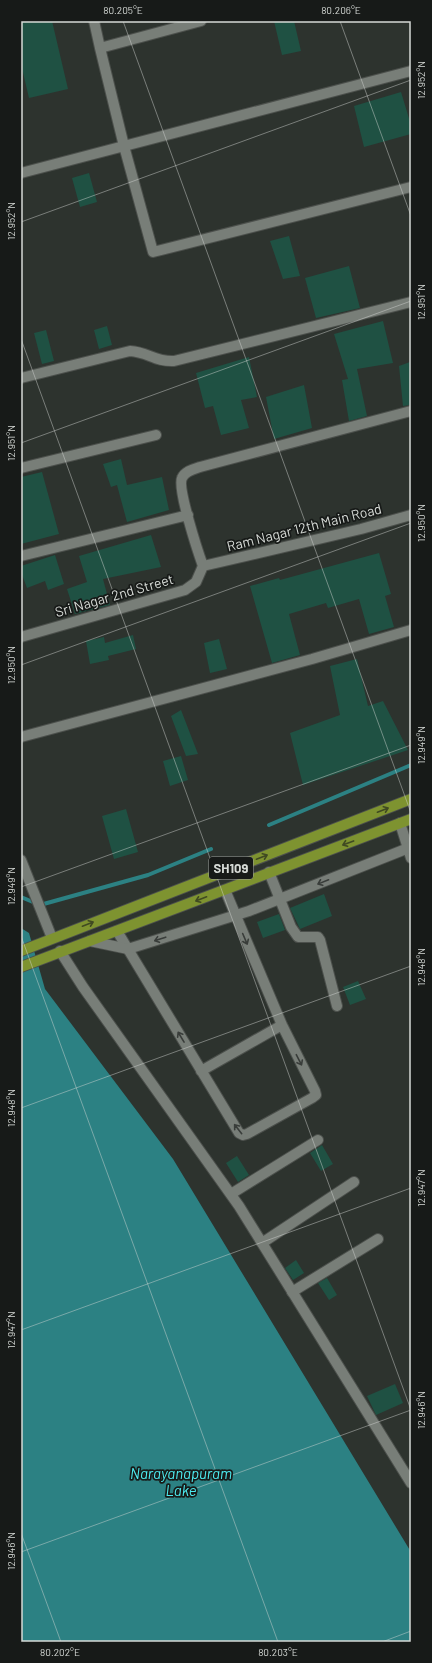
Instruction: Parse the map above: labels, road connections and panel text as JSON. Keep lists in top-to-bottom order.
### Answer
{
  "streets": {
    "main road": ["SH109"],
    "street": ["Ram Nagar 12th Main Road", "Sri Nagar 2nd Street"]
  },
  "crossings": [
    ["Ram Nagar 12th Main Road", "Sri Nagar 2nd Street"]
  ],
  "water": ["Narayanapuram Lake"],
  "coordinates": [
    "80.205°E",
    "80.206°E",
    "12.952°N",
    "12.951°N",
    "12.950°N",
    "12.949°N",
    "12.948°N",
    "12.947°N",
    "12.946°N",
    "80.202°E",
    "80.203°E"
  ]
}
